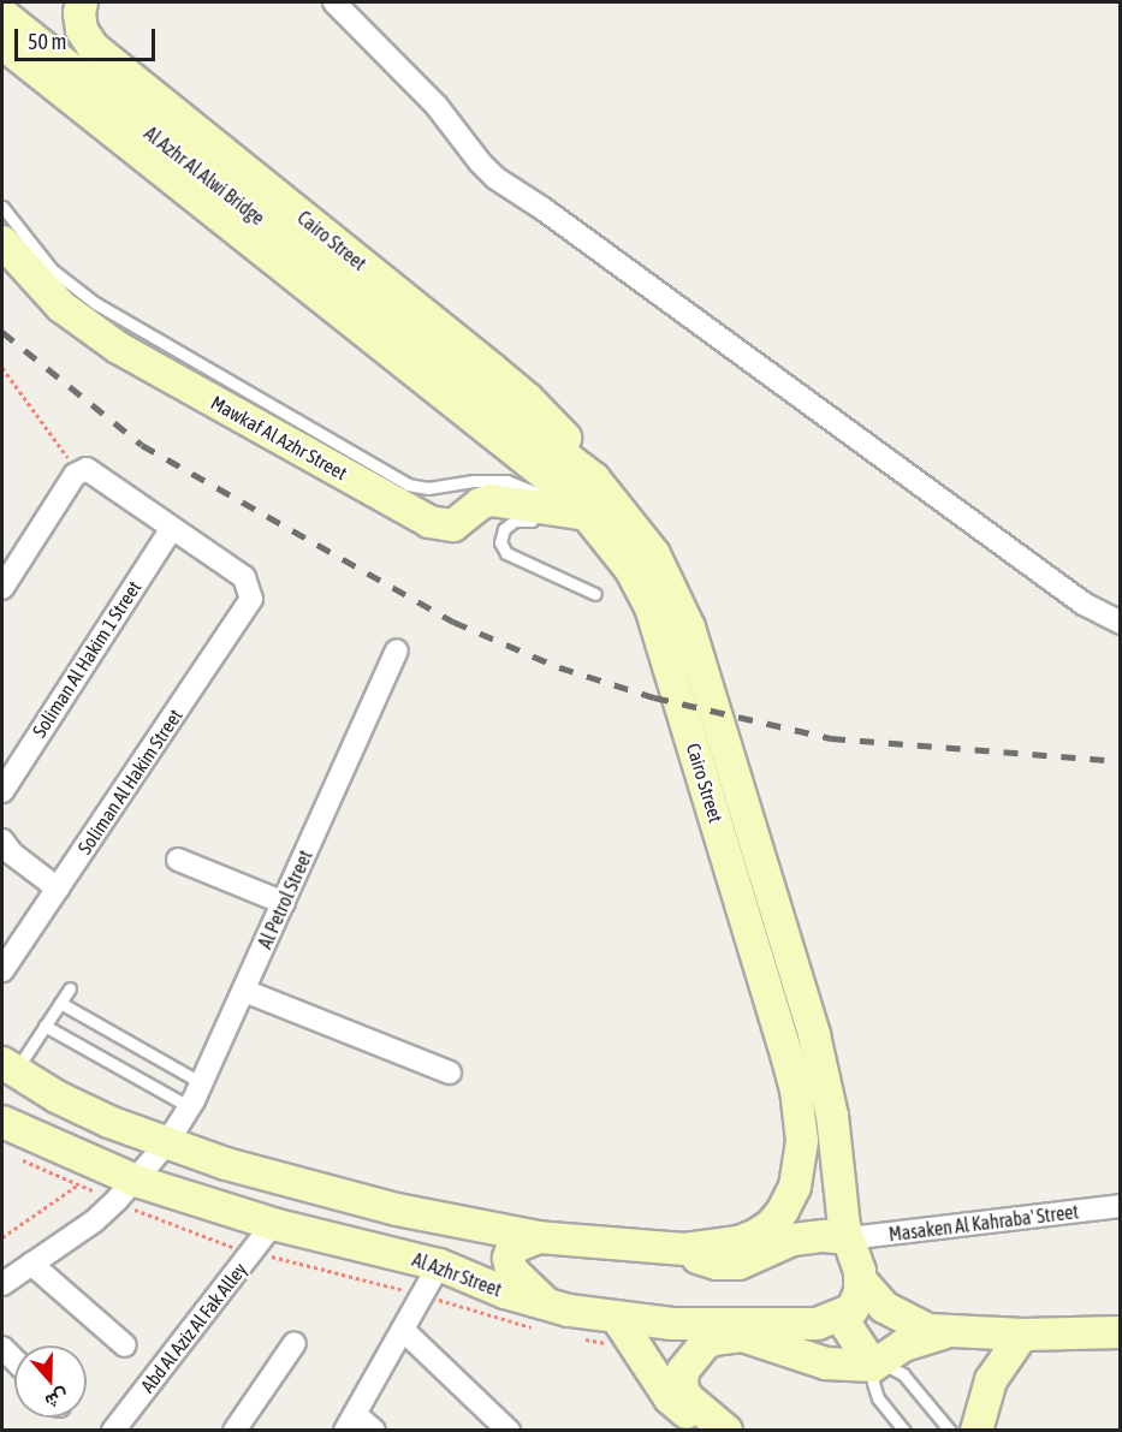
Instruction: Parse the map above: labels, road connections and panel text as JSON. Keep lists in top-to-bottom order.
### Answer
{
  "streets": {
    "main road": [
      "Al Azhr Al Alwi Bridge",
      "Cairo Street",
      "Mawkaf Al Azhr Street",
      "Al Azhr Street"
    ],
    "street": [
      "Soliman Al Hakim 1 Street",
      "Soliman Al Hakim Street",
      "Al Petrol Street",
      "Masaken Al Kahraba' Street",
      "Abd Al Aziz Al Fak Alley"
    ]
  },
  "crossings": [
    ["Al Azhr Al Alwi Bridge", "Cairo Street"],
    ["Cairo Street", "Mawkaf Al Azhr Street"],
    ["Cairo Street", "Masaken Al Kahraba' Street"],
    ["Soliman Al Hakim 1 Street", "Soliman Al Hakim Street"],
    ["Al Petrol Street", "Al Azhr Street"],
    ["Al Azhr Street", "Abd Al Aziz Al Fak Alley"]
  ],
  "scale_bar": "50 m",
  "north": "bottom"
}
